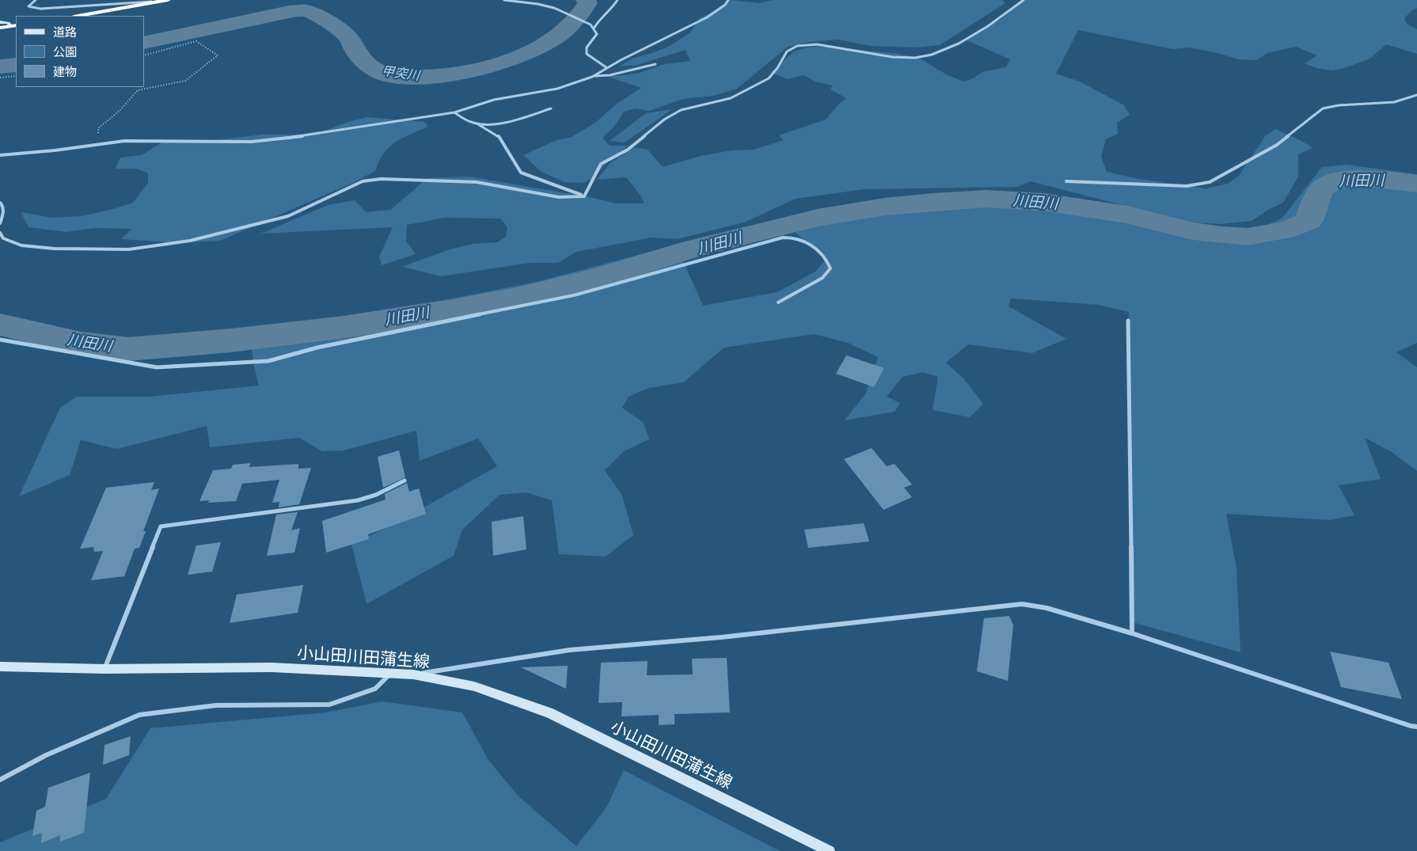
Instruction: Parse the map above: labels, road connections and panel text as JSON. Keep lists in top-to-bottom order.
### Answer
{
  "streets": {
    "main road": ["小山田川田蒲生線"]
  },
  "water": ["甲突川", "川田川"],
  "legend": ["道路", "公園", "建物"]
}
